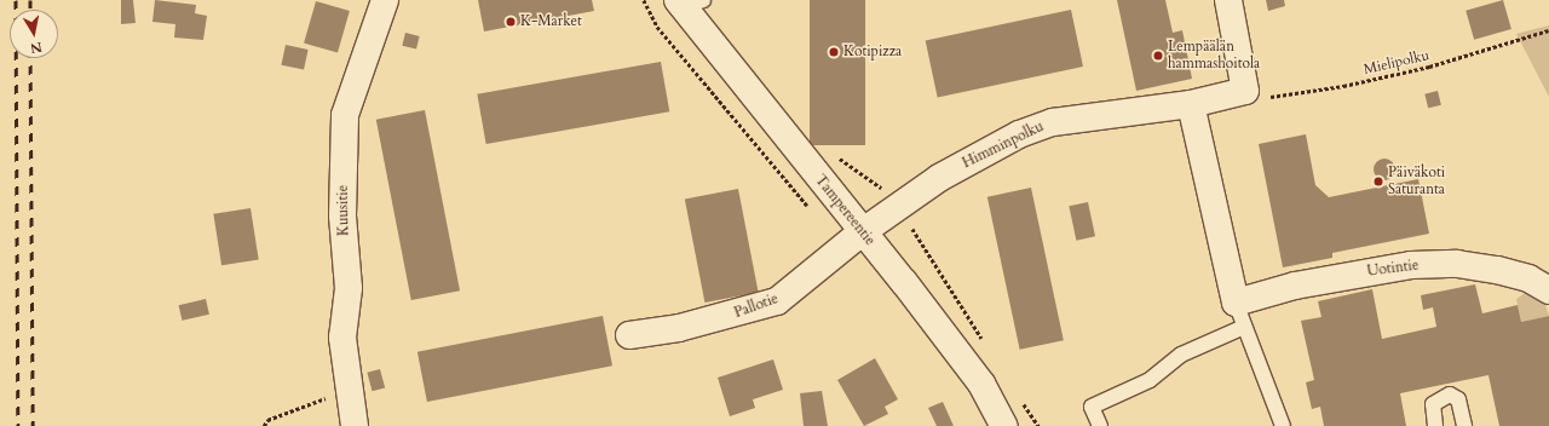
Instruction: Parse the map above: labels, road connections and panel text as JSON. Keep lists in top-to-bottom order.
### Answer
{
  "streets": {
    "street": [
      "Himminpolku",
      "Kuusitie",
      "Tampereentie",
      "Uotintie",
      "Pallotie"
    ],
    "path": ["Mielipolku"]
  },
  "crossings": [
    ["Mielipolku", "Himminpolku"],
    ["Himminpolku", "Tampereentie"],
    ["Himminpolku", "Pallotie"],
    ["Tampereentie", "Pallotie"]
  ],
  "places": [
    "K-Market",
    "Kotipizza",
    "Lempäälän hammashoitola",
    "Päiväkoti Saturanta"
  ],
  "north": "bottom"
}
